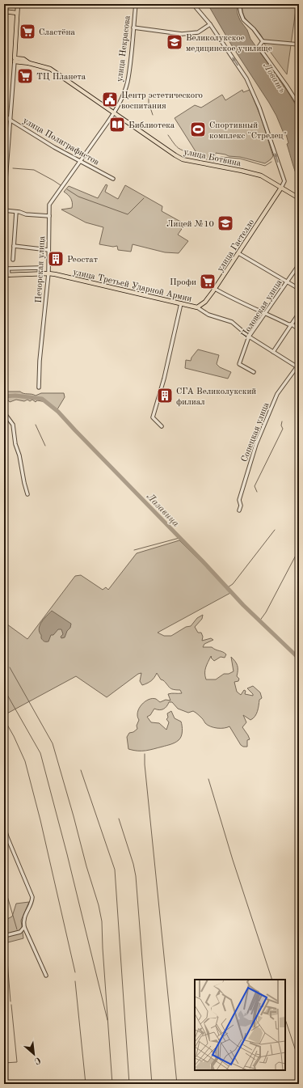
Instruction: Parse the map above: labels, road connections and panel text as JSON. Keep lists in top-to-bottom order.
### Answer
{
  "streets": {
    "main road": ["улица Ботвина", "улица Гастелло", "улица Третьей Ударной Армии"],
    "street": [
      "улица Некрасова",
      "улица Полиграфистов",
      "Печорская улица",
      "Половская улица",
      "Сопецкая улица"
    ]
  },
  "crossings": [
    ["улица Некрасова", "улица Полиграфистов"],
    ["улица Некрасова", "улица Ботвина"],
    ["улица Некрасова", "Печорская улица"],
    ["улица Полиграфистов", "Печорская улица"],
    ["улица Ботвина", "улица Гастелло"],
    ["улица Гастелло", "улица Третьей Ударной Армии"],
    ["Печорская улица", "улица Третьей Ударной Армии"],
    ["улица Третьей Ударной Армии", "Половская улица"],
    ["улица Третьей Ударной Армии", "Сопецкая улица"]
  ],
  "water": ["Ловать", "Лазавица"],
  "places": {
    "supermarket": ["Сластёна", "ТЦ Планета", "Профи"],
    "school or university": ["Великолукское медицинское училище", "Лицей №10"],
    "public building": ["Центр эстетического воспитания"],
    "library": ["Библиотека"],
    "sports": ["Спортивный комплекс \"Стрелец\""],
    "building": ["Реостат", "СГА Великолукский филиал"]
  },
  "north": "bottom right"
}
